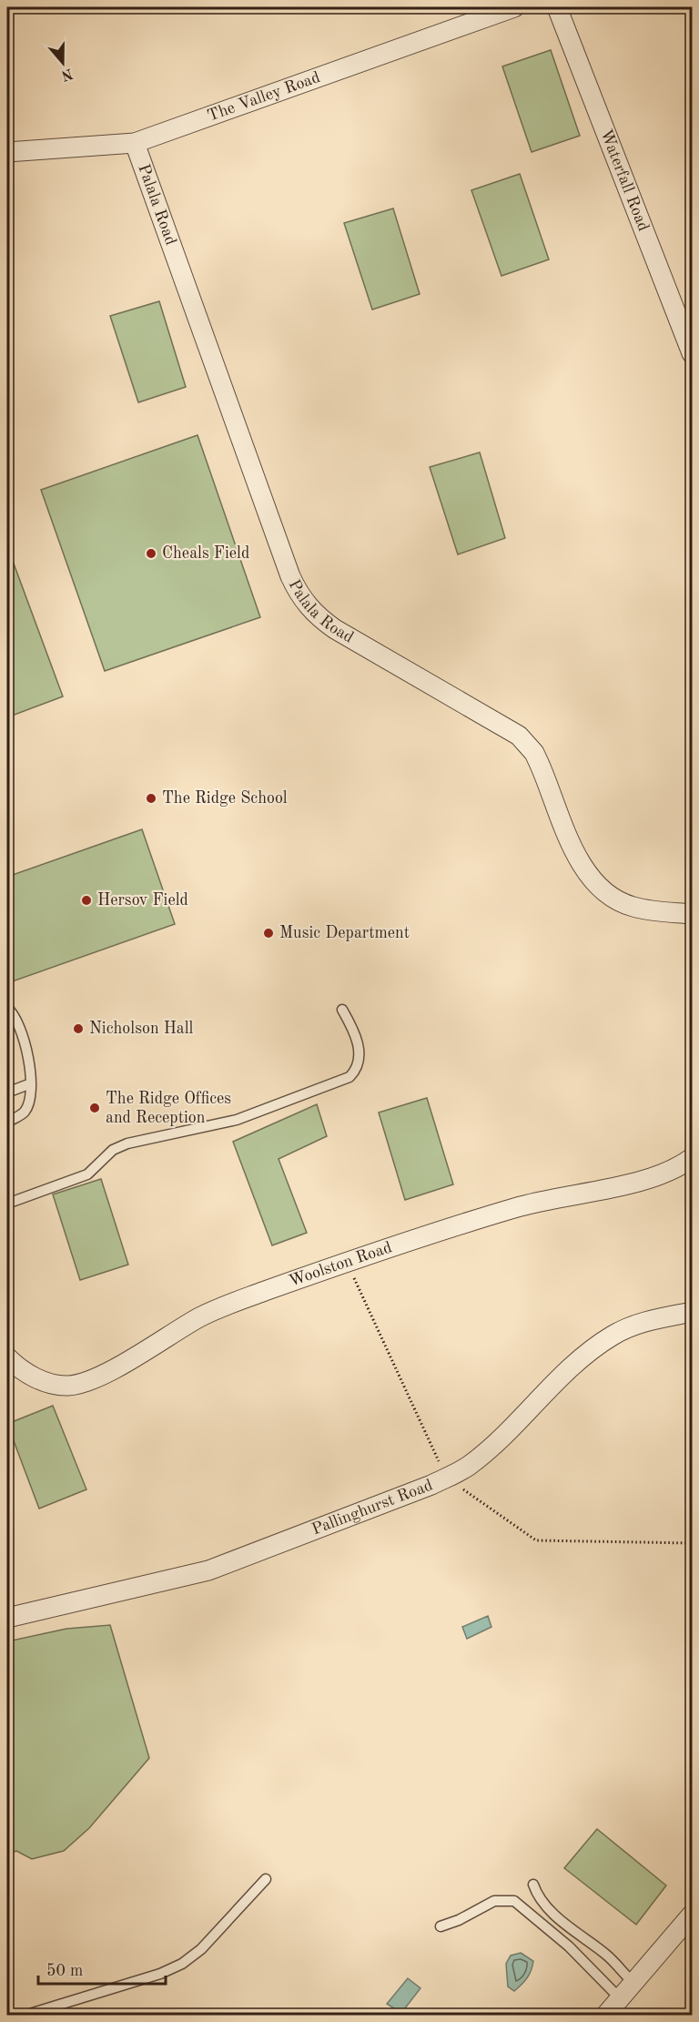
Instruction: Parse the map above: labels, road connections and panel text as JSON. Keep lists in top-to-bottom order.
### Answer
{
  "streets": {
    "street": [
      "The Valley Road",
      "Waterfall Road",
      "Palala Road",
      "Woolston Road",
      "Pallinghurst Road"
    ]
  },
  "crossings": [
    ["The Valley Road", "Palala Road"]
  ],
  "places": [
    "Cheals Field",
    "The Ridge School",
    "Hersov Field",
    "Music Department",
    "Nicholson Hall",
    "The Ridge Offices and Reception"
  ],
  "scale_bar": "50 m",
  "north": "bottom"
}
